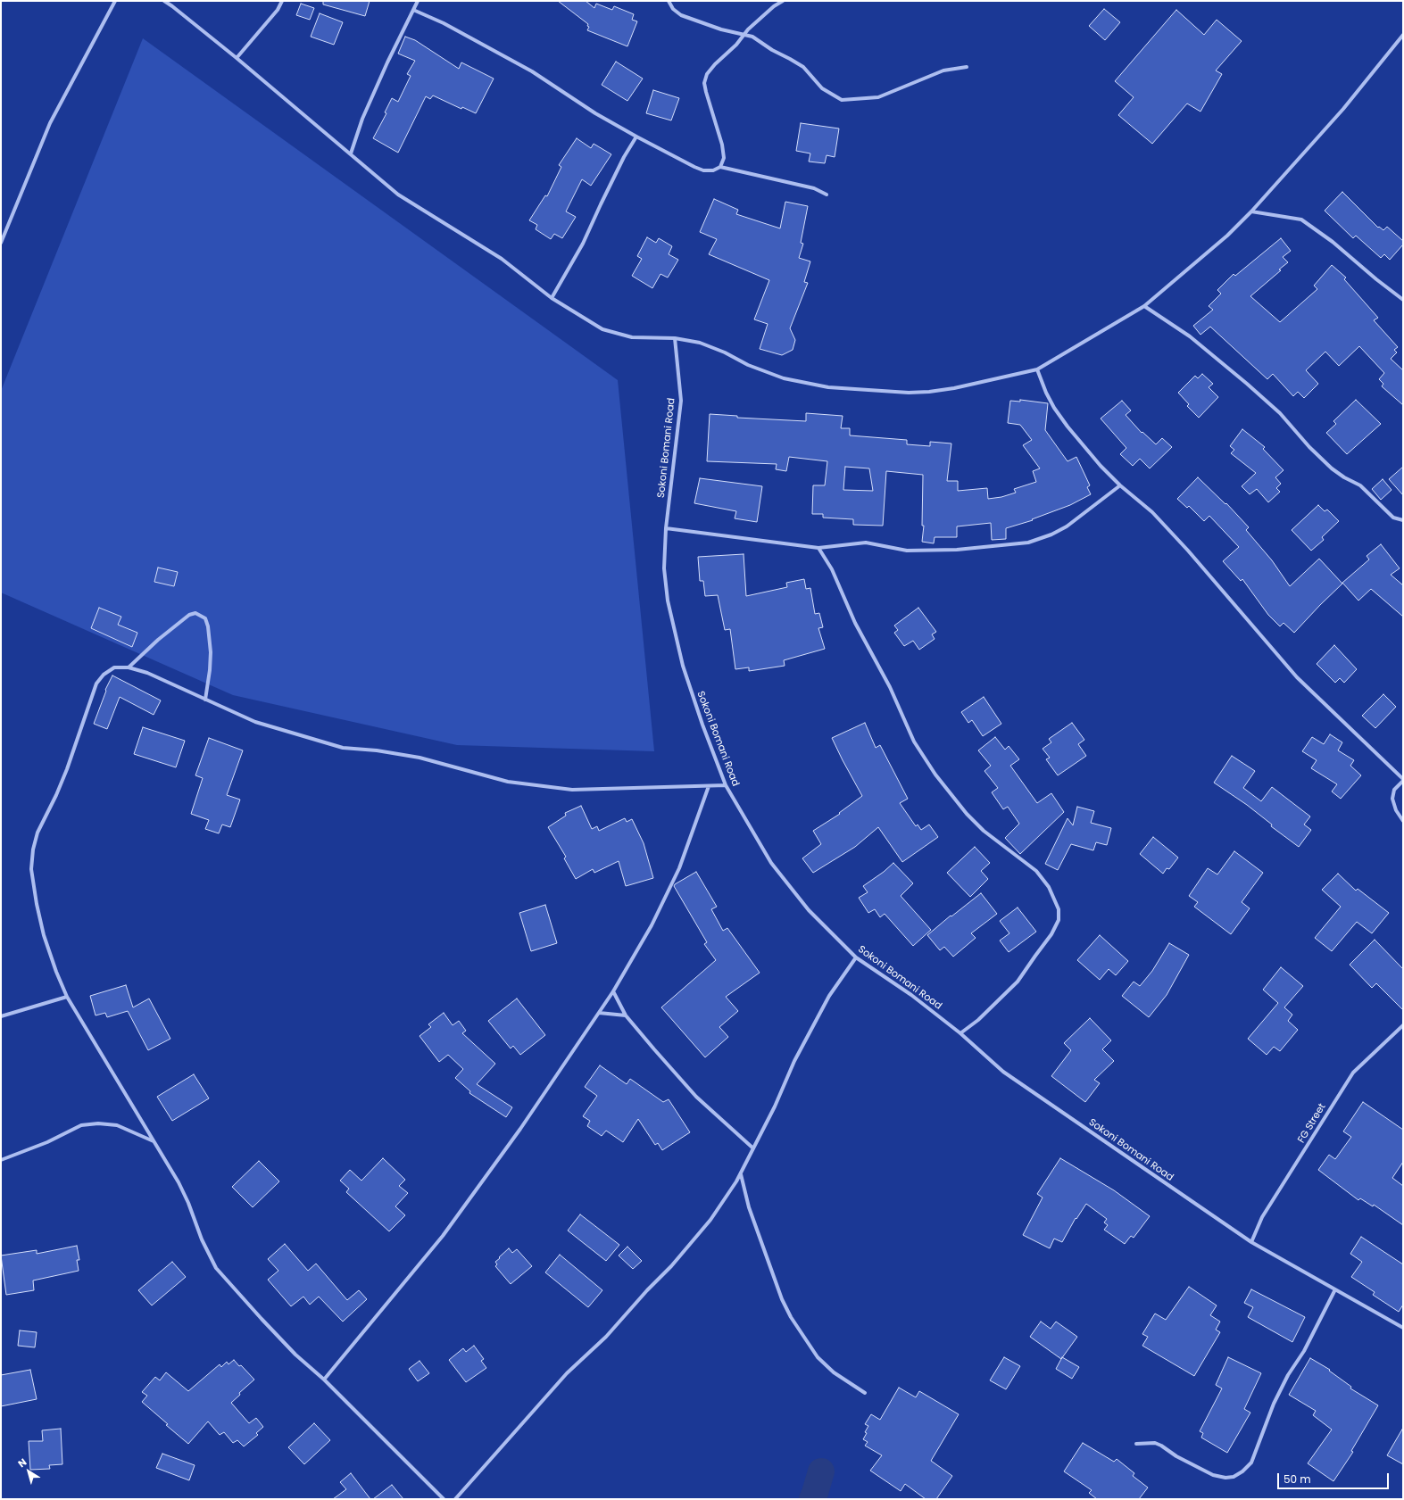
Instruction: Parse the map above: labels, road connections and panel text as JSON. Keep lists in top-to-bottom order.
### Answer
{
  "streets": {
    "street": ["Sokoni Bomani Road", "FG Street"]
  },
  "crossings": [
    ["Sokoni Bomani Road", "FG Street"]
  ],
  "scale_bar": "50 m",
  "north": "top left"
}
